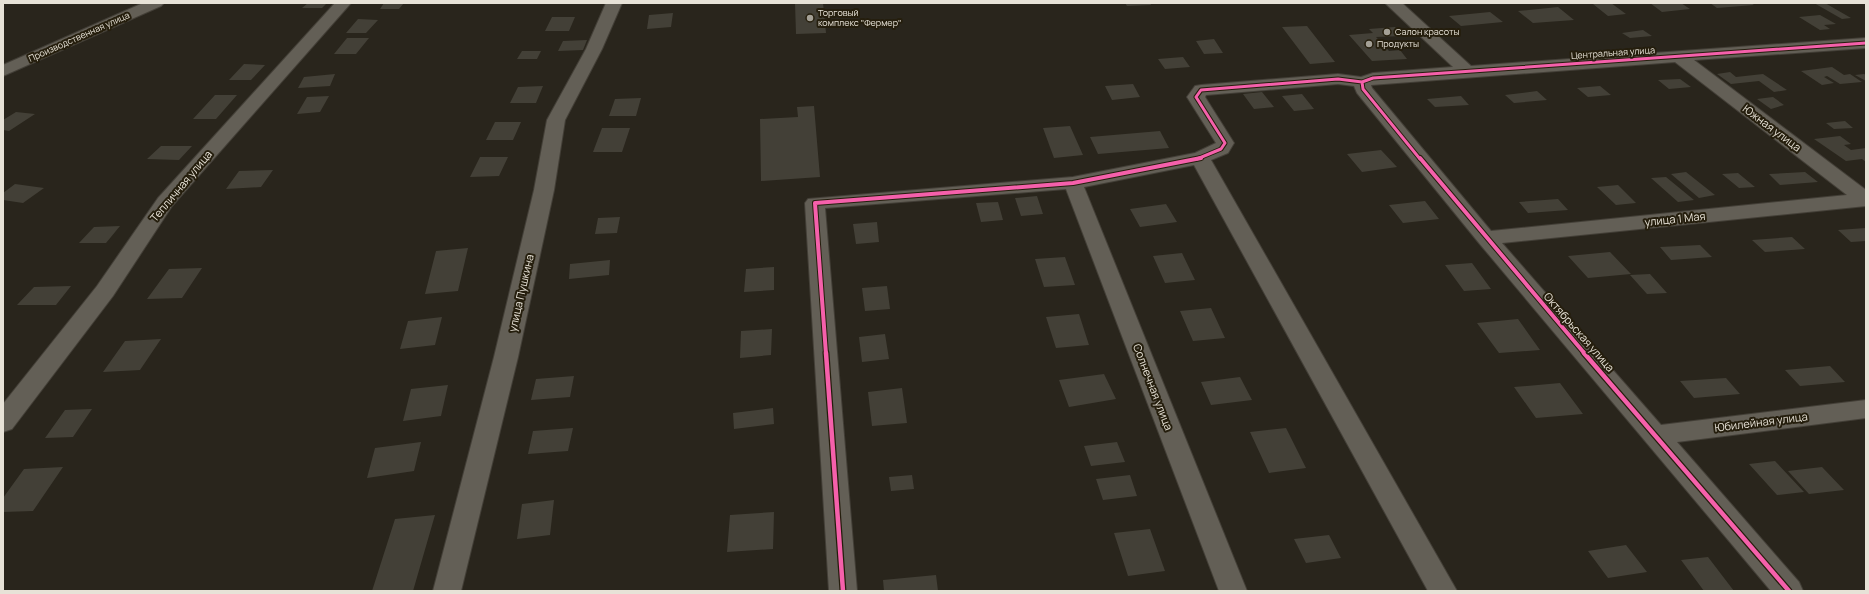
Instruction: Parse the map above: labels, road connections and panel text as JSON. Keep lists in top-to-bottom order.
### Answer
{
  "streets": {
    "street": [
      "Производственная улица",
      "Центральная улица",
      "Южная улица",
      "Тепличная улица",
      "улица 1 Мая",
      "улица Пушкина",
      "Октябрьская улица",
      "Солнечная улица",
      "Юбилейная улица"
    ]
  },
  "crossings": [
    ["Центральная улица", "Южная улица"],
    ["Центральная улица", "Октябрьская улица"],
    ["Южная улица", "улица 1 Мая"],
    ["улица 1 Мая", "Октябрьская улица"],
    ["Октябрьская улица", "Юбилейная улица"]
  ],
  "places": ["Торговый комплекс \"Фермер\"", "Салон красоты", "Продукты"]
}
